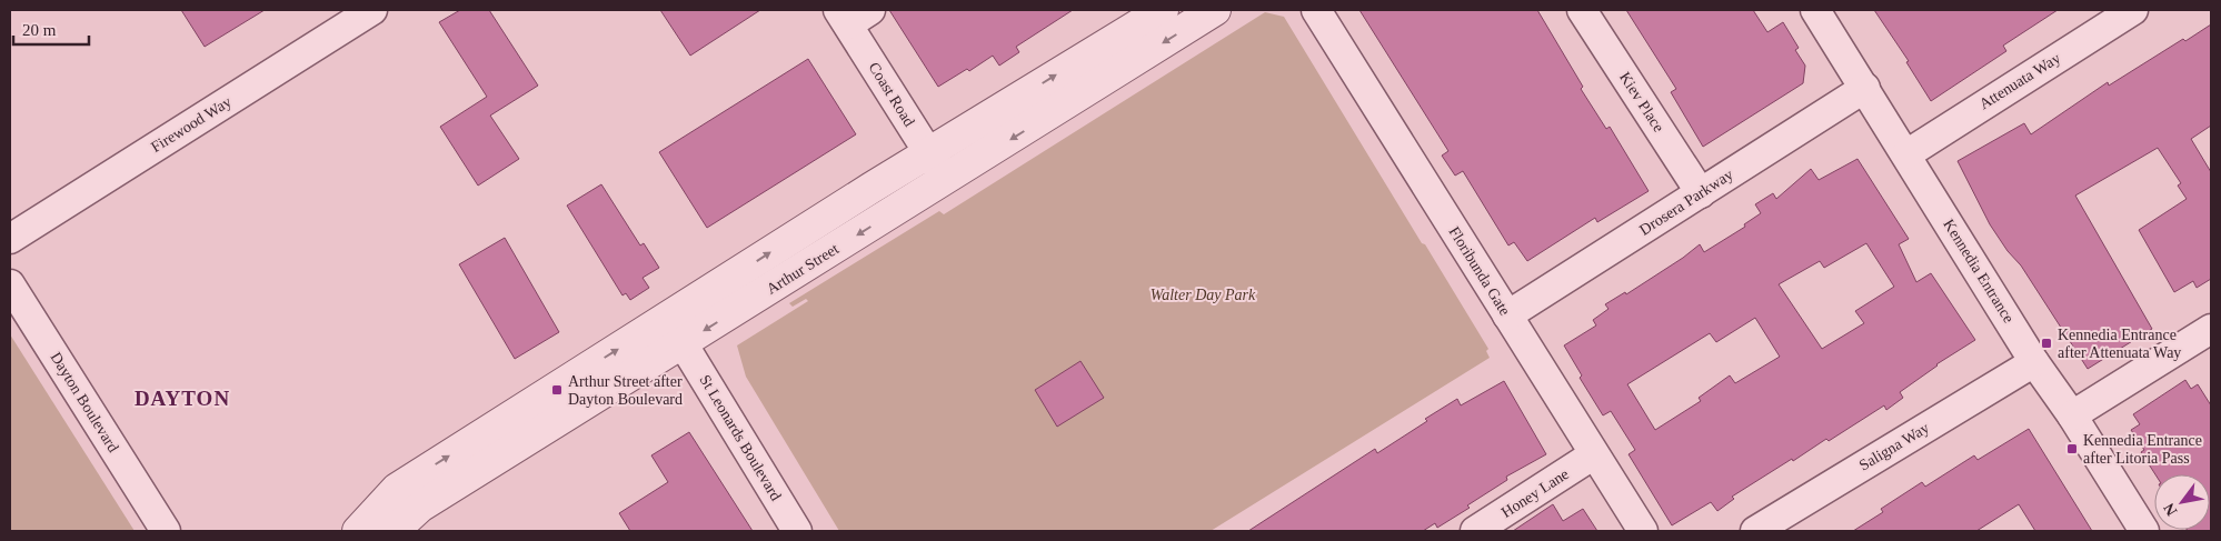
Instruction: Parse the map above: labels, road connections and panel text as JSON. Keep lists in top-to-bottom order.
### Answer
{
  "streets": {
    "street": [
      "Attenuata Way",
      "Coast Road",
      "Kiev Place",
      "Firewood Way",
      "Drosera Parkway",
      "Arthur Street",
      "Floribunda Gate",
      "Kennedia Entrance",
      "Dayton Boulevard",
      "St Leonards Boulevard",
      "Saligna Way",
      "Honey Lane"
    ]
  },
  "crossings": [
    ["Attenuata Way", "Kennedia Entrance"],
    ["Coast Road", "Arthur Street"],
    ["Kiev Place", "Drosera Parkway"],
    ["Drosera Parkway", "Floribunda Gate"],
    ["Drosera Parkway", "Kennedia Entrance"],
    ["Arthur Street", "St Leonards Boulevard"],
    ["Floribunda Gate", "Honey Lane"],
    ["Kennedia Entrance", "Saligna Way"]
  ],
  "districts": ["DAYTON"],
  "parks": ["Walter Day Park"],
  "places": {
    "transit": ["Kennedia Entrance after Attenuata Way", "Arthur Street after Dayton Boulevard", "Kennedia Entrance after Litoria Pass"]
  },
  "scale_bar": "20 m",
  "north": "bottom left"
}
